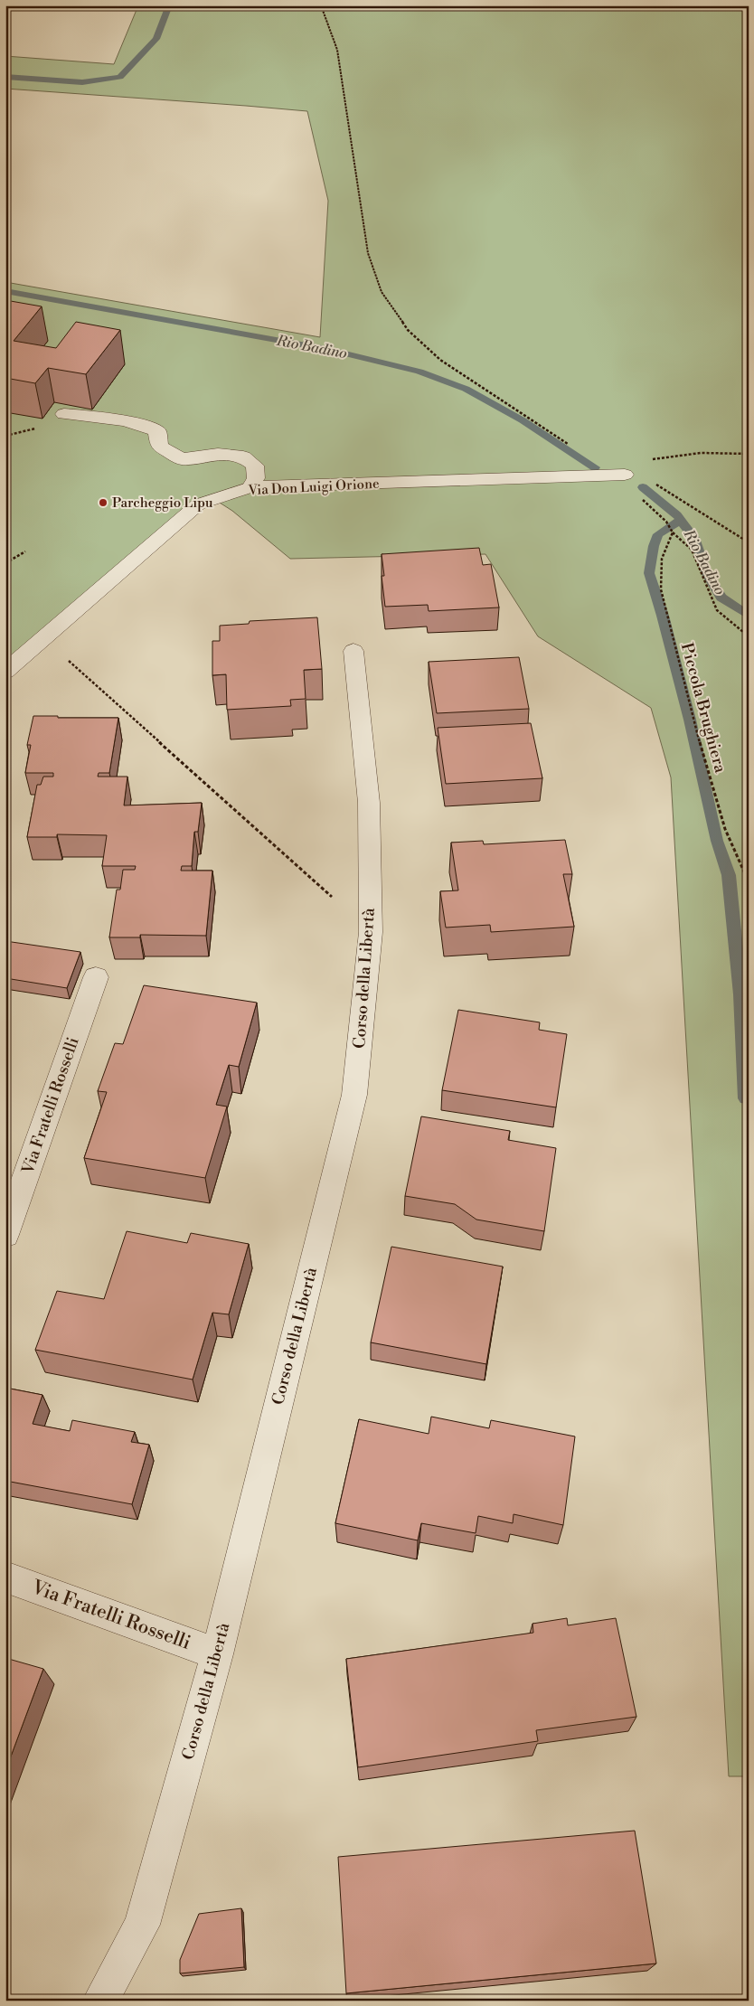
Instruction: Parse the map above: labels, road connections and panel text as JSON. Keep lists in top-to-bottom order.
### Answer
{
  "streets": {
    "street": ["Via Don Luigi Orione", "Corso della Libertà", "Via Fratelli Rosselli"],
    "path": ["Piccola Brughiera"]
  },
  "crossings": [
    ["Corso della Libertà", "Via Fratelli Rosselli"]
  ],
  "water": ["Rio Badino"],
  "places": ["Parcheggio Lipu"]
}
